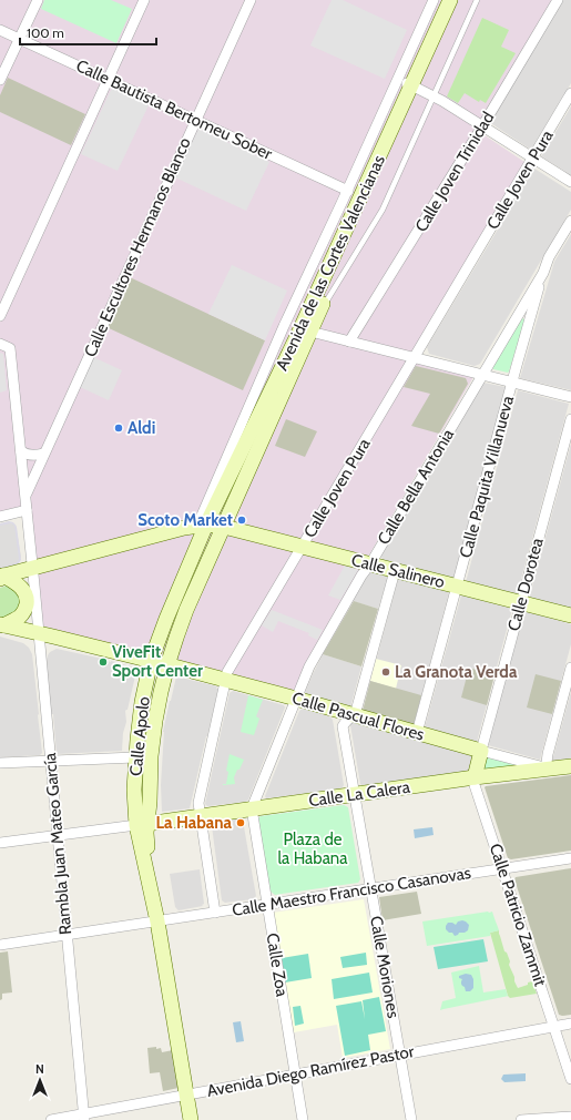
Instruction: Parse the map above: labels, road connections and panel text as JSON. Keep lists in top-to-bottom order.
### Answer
{
  "streets": {
    "main road": [
      "Avenida de las Cortes Valencianas",
      "Calle Salinero",
      "Calle Pascual Flores",
      "Calle Apolo",
      "Calle La Calera",
      "Calle Patricio Zammit"
    ],
    "street": [
      "Calle Bautista Bertomeu Sober",
      "Calle Joven Trinidad",
      "Calle Joven Pura",
      "Calle Escultores Hermanos Blanco",
      "Calle Paquita Villanueva",
      "Calle Bella Antonia",
      "Calle Dorotea",
      "Rambla Juan Mateo García",
      "Calle Maestro Francisco Casanovas",
      "Calle Zoa",
      "Calle Moriones",
      "Avenida Diego Ramírez Pastor"
    ]
  },
  "crossings": [
    ["Calle Bautista Bertomeu Sober", "Calle Escultores Hermanos Blanco"],
    ["Calle Bautista Bertomeu Sober", "Avenida de las Cortes Valencianas"],
    ["Calle Joven Pura", "Calle Salinero"],
    ["Calle Joven Pura", "Calle Pascual Flores"],
    ["Calle Joven Pura", "Calle La Calera"],
    ["Calle Joven Pura", "Calle Maestro Francisco Casanovas"],
    ["Calle Escultores Hermanos Blanco", "Rambla Juan Mateo García"],
    ["Avenida de las Cortes Valencianas", "Calle Salinero"],
    ["Avenida de las Cortes Valencianas", "Calle Apolo"],
    ["Calle Paquita Villanueva", "Calle Bella Antonia"],
    ["Calle Paquita Villanueva", "Calle Salinero"],
    ["Calle Paquita Villanueva", "Calle Pascual Flores"],
    ["Calle Bella Antonia", "Calle Salinero"],
    ["Calle Bella Antonia", "Calle Pascual Flores"],
    ["Calle Bella Antonia", "Calle La Calera"],
    ["Calle Bella Antonia", "Calle Zoa"],
    ["Calle Salinero", "Calle Dorotea"],
    ["Calle Salinero", "Calle Apolo"],
    ["Calle Salinero", "Rambla Juan Mateo García"],
    ["Calle Dorotea", "Calle Pascual Flores"],
    ["Calle Dorotea", "Calle Patricio Zammit"],
    ["Calle Pascual Flores", "Calle Apolo"],
    ["Calle Pascual Flores", "Calle La Calera"],
    ["Calle Pascual Flores", "Rambla Juan Mateo García"],
    ["Calle Pascual Flores", "Calle Patricio Zammit"],
    ["Calle Pascual Flores", "Calle Moriones"],
    ["Calle Apolo", "Calle La Calera"],
    ["Calle Apolo", "Calle Maestro Francisco Casanovas"],
    ["Calle Apolo", "Avenida Diego Ramírez Pastor"],
    ["Calle La Calera", "Rambla Juan Mateo García"],
    ["Calle La Calera", "Calle Patricio Zammit"],
    ["Calle La Calera", "Calle Zoa"],
    ["Calle La Calera", "Calle Moriones"],
    ["Rambla Juan Mateo García", "Calle Maestro Francisco Casanovas"],
    ["Rambla Juan Mateo García", "Avenida Diego Ramírez Pastor"],
    ["Calle Maestro Francisco Casanovas", "Calle Patricio Zammit"],
    ["Calle Maestro Francisco Casanovas", "Calle Zoa"],
    ["Calle Maestro Francisco Casanovas", "Calle Moriones"],
    ["Calle Patricio Zammit", "Avenida Diego Ramírez Pastor"],
    ["Calle Zoa", "Avenida Diego Ramírez Pastor"],
    ["Calle Moriones", "Avenida Diego Ramírez Pastor"]
  ],
  "parks": ["Plaza de la Habana"],
  "places": [
    "Aldi",
    "Scoto Market",
    "ViveFit Sport Center",
    "La Granota Verda",
    "La Habana"
  ],
  "scale_bar": "100 m",
  "north": "top"
}
